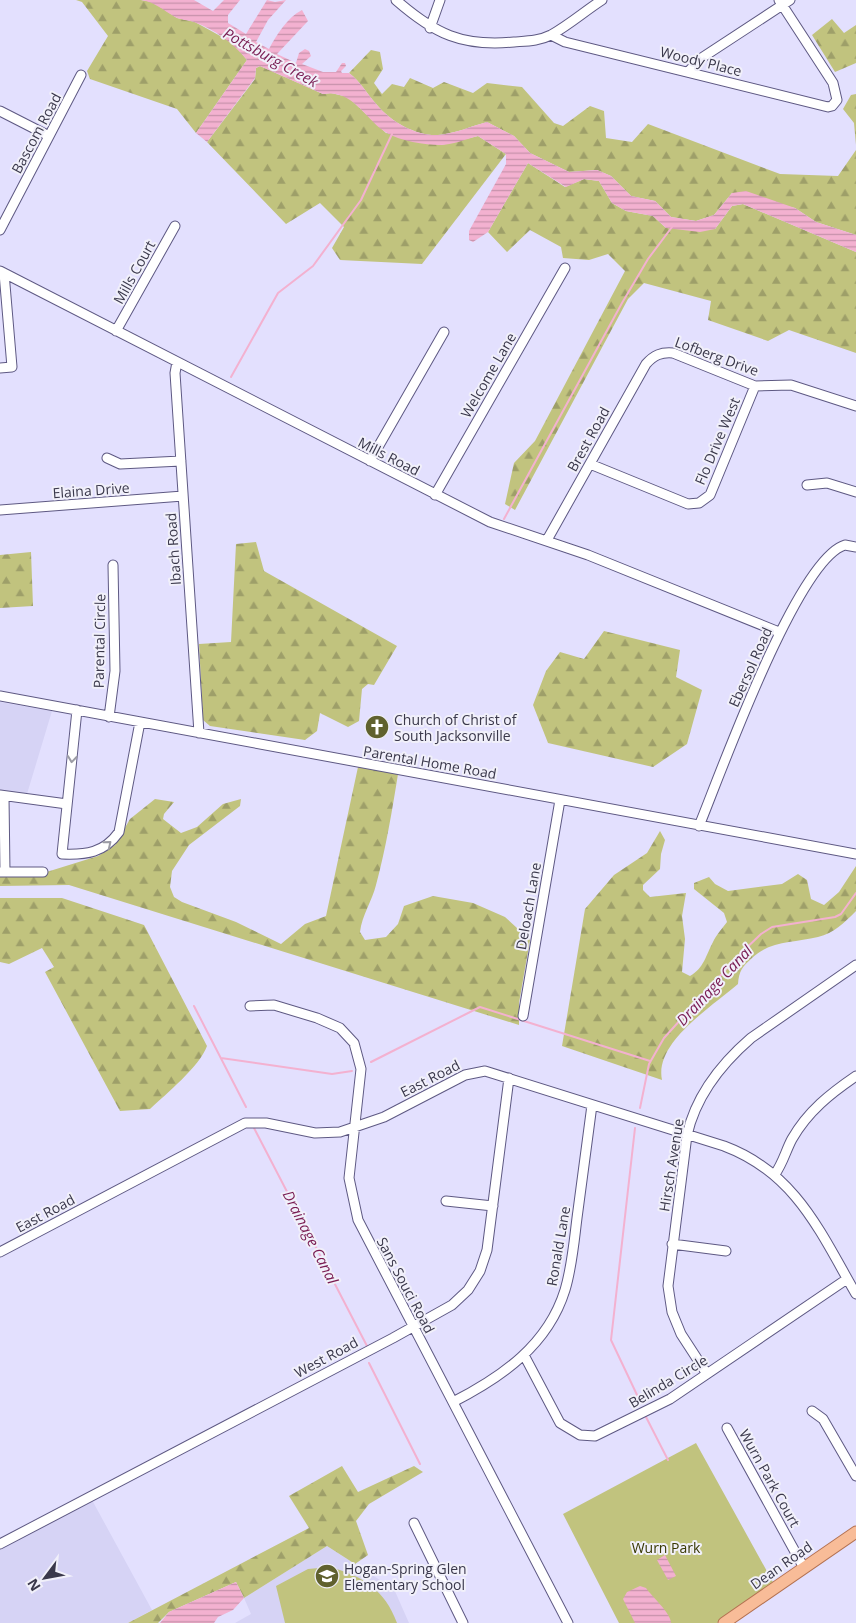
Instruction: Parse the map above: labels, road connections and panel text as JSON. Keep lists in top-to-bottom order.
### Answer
{
  "streets": {
    "main road": ["Dean Road"],
    "street": [
      "Woody Place",
      "Bascom Road",
      "Mills Court",
      "Lofberg Drive",
      "Welcome Lane",
      "Brest Road",
      "Flo Drive West",
      "Mills Road",
      "Elaina Drive",
      "Ibach Road",
      "Parental Circle",
      "Ebersol Road",
      "Parental Home Road",
      "Deloach Lane",
      "East Road",
      "Hirsch Avenue",
      "Ronald Lane",
      "Sans Souci Road",
      "West Road",
      "Belinda Circle",
      "Wurn Park Court"
    ]
  },
  "crossings": [
    ["Mills Court", "Mills Road"],
    ["Lofberg Drive", "Brest Road"],
    ["Lofberg Drive", "Flo Drive West"],
    ["Welcome Lane", "Mills Road"],
    ["Brest Road", "Flo Drive West"],
    ["Brest Road", "Mills Road"],
    ["Mills Road", "Ibach Road"],
    ["Mills Road", "Ebersol Road"],
    ["Elaina Drive", "Ibach Road"],
    ["Ibach Road", "Parental Home Road"],
    ["Parental Circle", "Parental Home Road"],
    ["Ebersol Road", "Parental Home Road"],
    ["Parental Home Road", "Deloach Lane"],
    ["East Road", "Hirsch Avenue"],
    ["East Road", "Ronald Lane"],
    ["East Road", "Sans Souci Road"],
    ["East Road", "West Road"],
    ["East Road", "Belinda Circle"],
    ["Hirsch Avenue", "Belinda Circle"],
    ["Ronald Lane", "Sans Souci Road"],
    ["Ronald Lane", "Belinda Circle"],
    ["Sans Souci Road", "West Road"],
    ["Wurn Park Court", "Dean Road"]
  ],
  "water": ["Pottsburg Creek", "Drainage Canal"],
  "parks": ["Wurn Park"],
  "places": {
    "church": ["Church of Christ of South Jacksonville"],
    "school or university": ["Hogan-Spring Glen Elementary School"]
  },
  "north": "bottom left"
}
